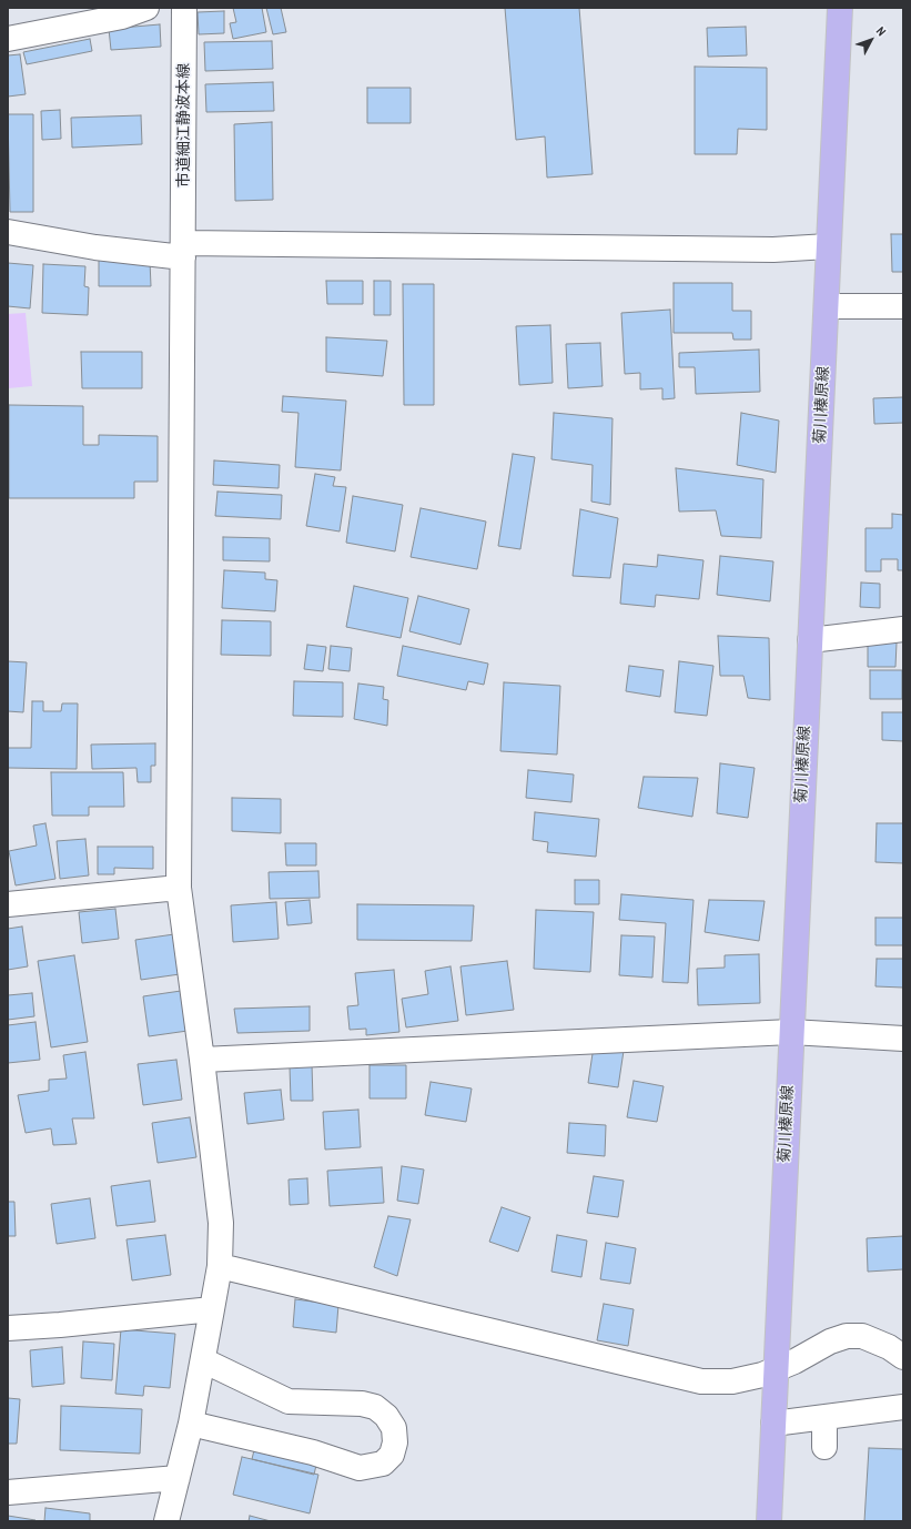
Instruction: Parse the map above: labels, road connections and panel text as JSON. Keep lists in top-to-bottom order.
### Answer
{
  "streets": {
    "main road": ["菊川榛原線"],
    "street": ["市道細江静波本線"]
  },
  "north": "top right"
}
